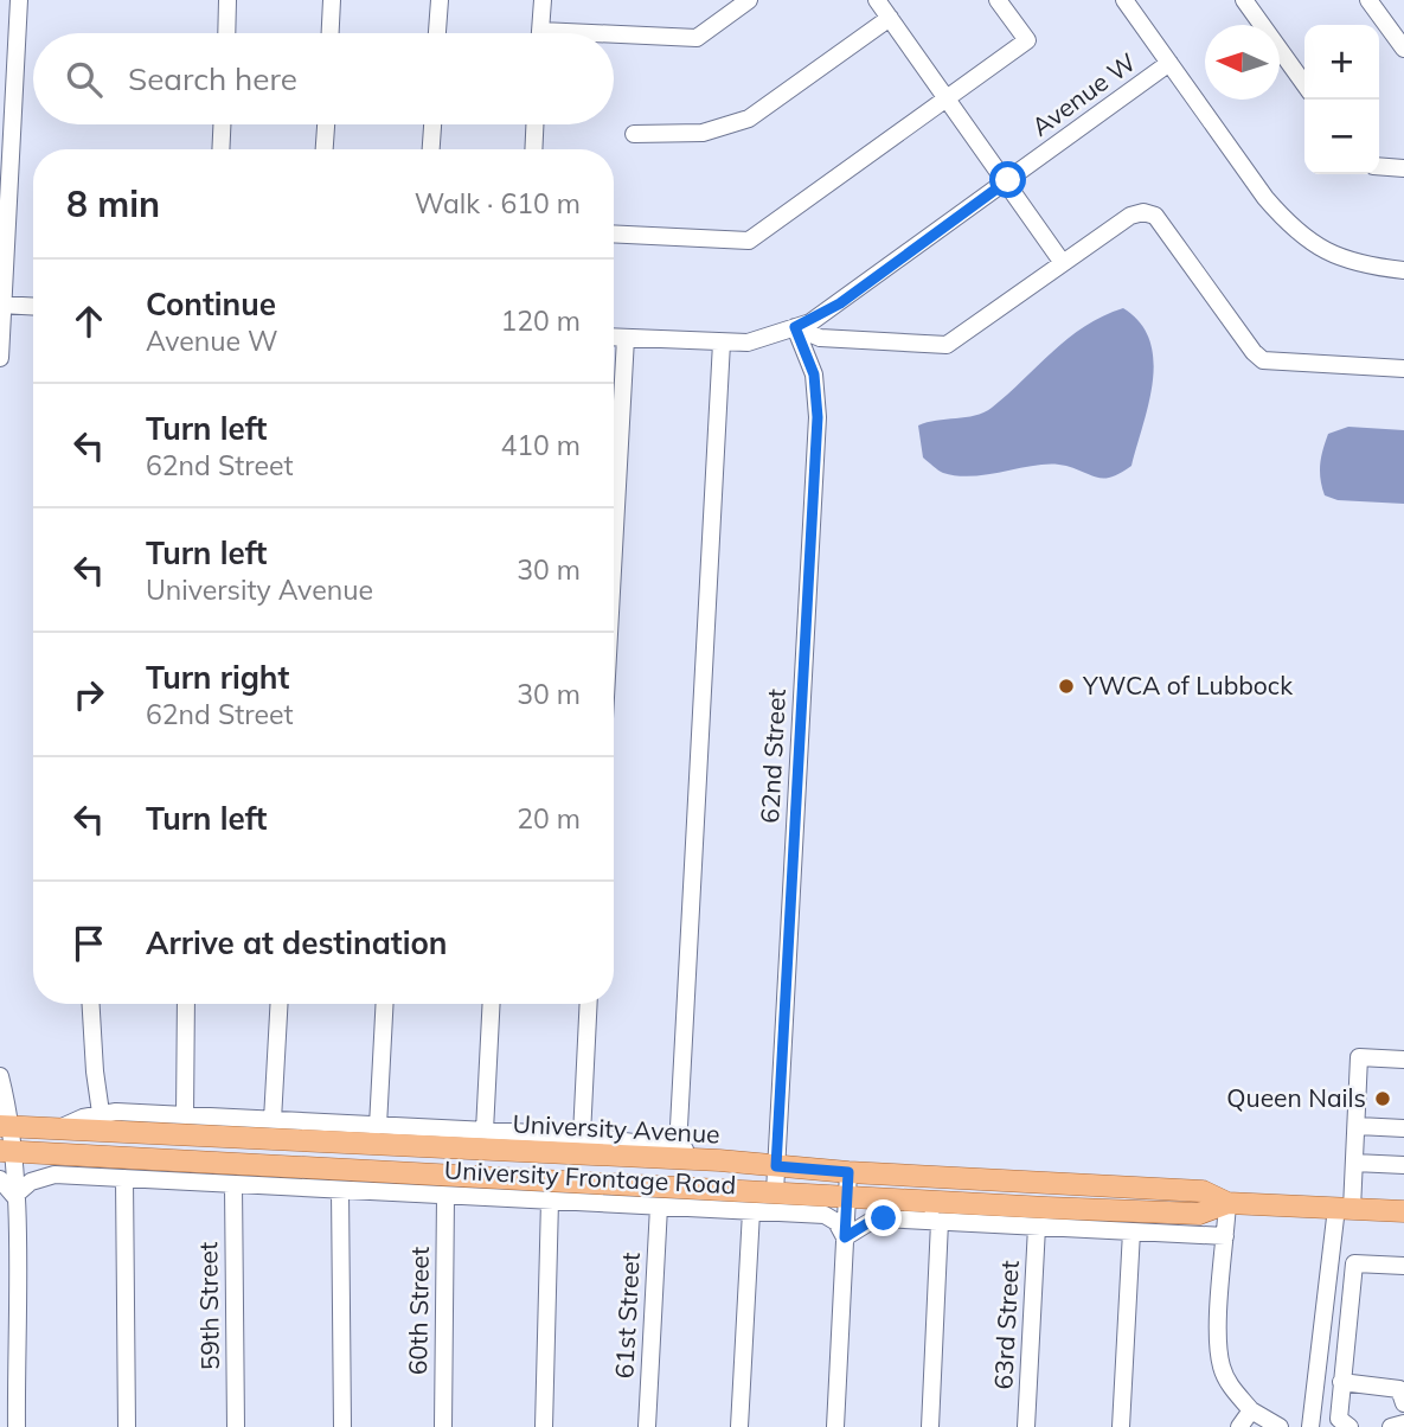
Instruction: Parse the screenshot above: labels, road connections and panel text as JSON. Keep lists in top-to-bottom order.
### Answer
{
  "streets": {
    "main road": ["University Avenue"],
    "street": [
      "Avenue W",
      "62nd Street",
      "University Frontage Road",
      "59th Street",
      "60th Street",
      "61st Street",
      "63rd Street"
    ]
  },
  "crossings": [
    ["Avenue W", "62nd Street"],
    ["62nd Street", "University Avenue"],
    ["University Avenue", "University Frontage Road"],
    ["University Frontage Road", "59th Street"],
    ["University Frontage Road", "60th Street"],
    ["University Frontage Road", "61st Street"]
  ],
  "places": ["YWCA of Lubbock", "Queen Nails"],
  "north": "left",
  "page": {
    "map_buttons": ["+", "−"],
    "search": "Search here",
    "heading": ["8 min", "Walk · 610 m"],
    "list": [
      ["Continue", "Avenue W", "120 m"],
      ["Turn left", "62nd Street", "410 m"],
      ["Turn left", "University Avenue", "30 m"],
      ["Turn right", "62nd Street", "30 m"],
      ["Turn left", "20 m"],
      "Arrive at destination"
    ]
  }
}
